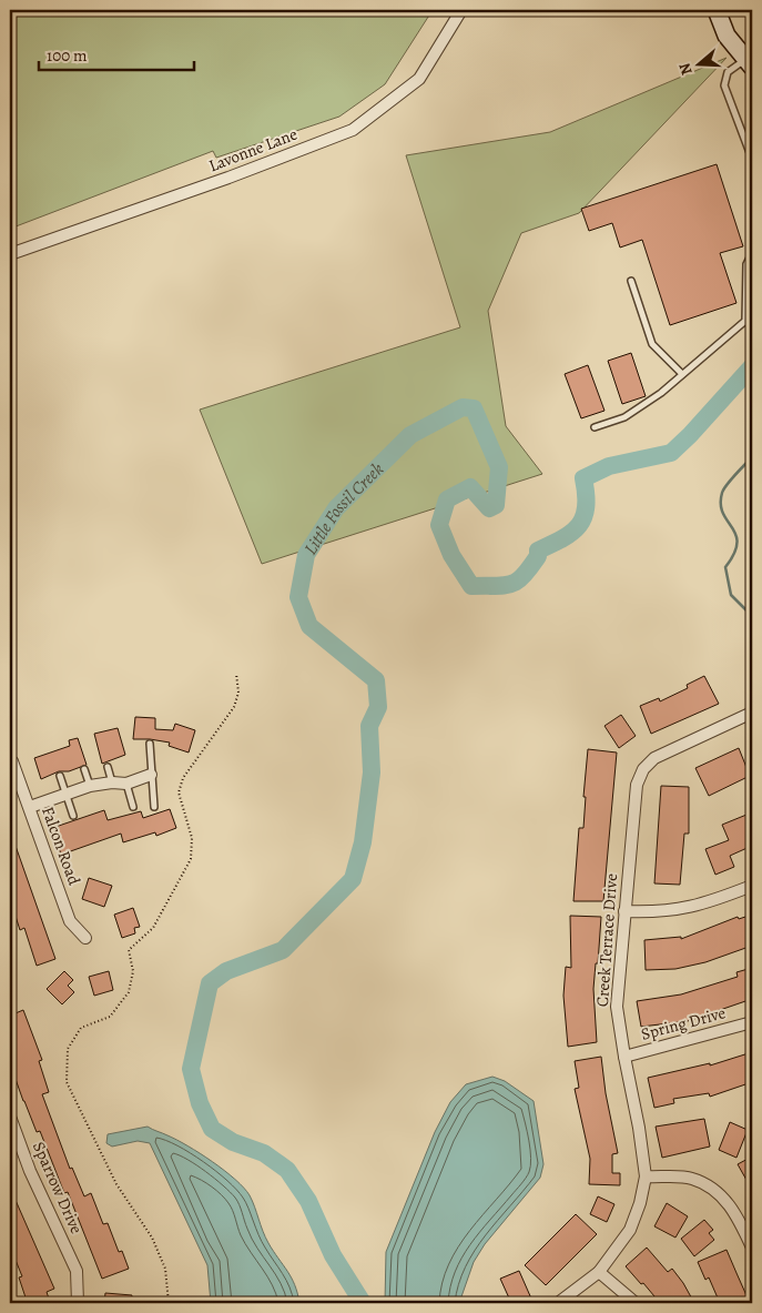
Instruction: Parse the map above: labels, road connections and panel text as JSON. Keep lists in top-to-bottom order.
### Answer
{
  "streets": {
    "street": [
      "Lavonne Lane",
      "Falcon Road",
      "Creek Terrace Drive",
      "Spring Drive",
      "Sparrow Drive"
    ]
  },
  "crossings": [
    ["Creek Terrace Drive", "Spring Drive"]
  ],
  "water": ["Little Fossil Creek"],
  "scale_bar": "100 m",
  "north": "left"
}
